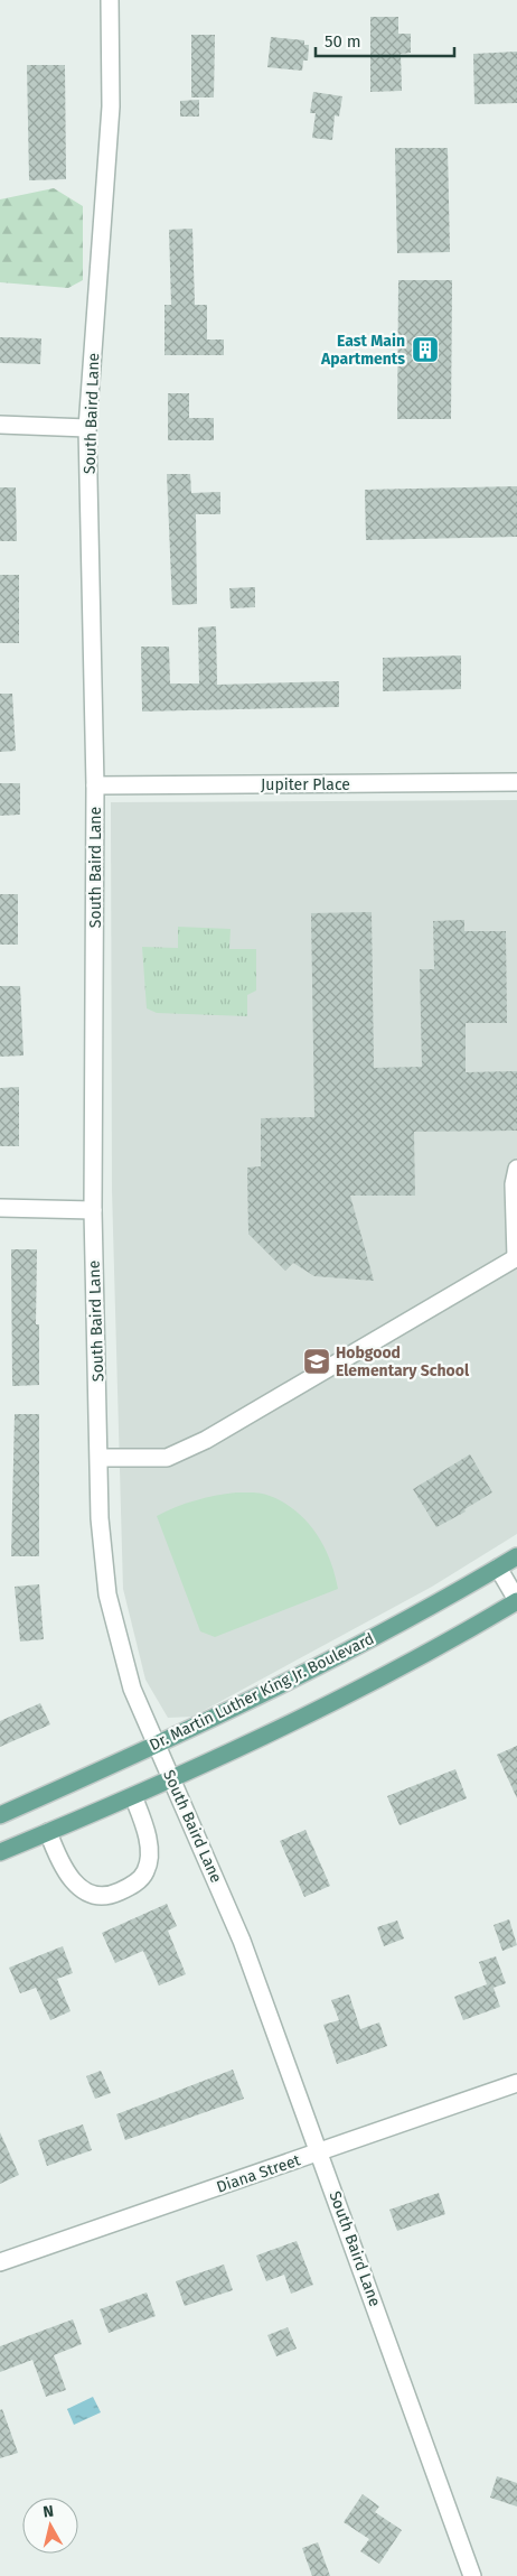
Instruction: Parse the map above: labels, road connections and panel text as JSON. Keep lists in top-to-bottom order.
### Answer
{
  "streets": {
    "main road": ["Dr. Martin Luther King Jr. Boulevard"],
    "street": ["South Baird Lane", "Jupiter Place", "Diana Street"]
  },
  "crossings": [
    ["South Baird Lane", "Jupiter Place"],
    ["South Baird Lane", "Dr. Martin Luther King Jr. Boulevard"],
    ["South Baird Lane", "Diana Street"]
  ],
  "places": {
    "building": ["East Main Apartments"],
    "school or university": ["Hobgood Elementary School"]
  },
  "scale_bar": "50 m",
  "north": "top"
}
